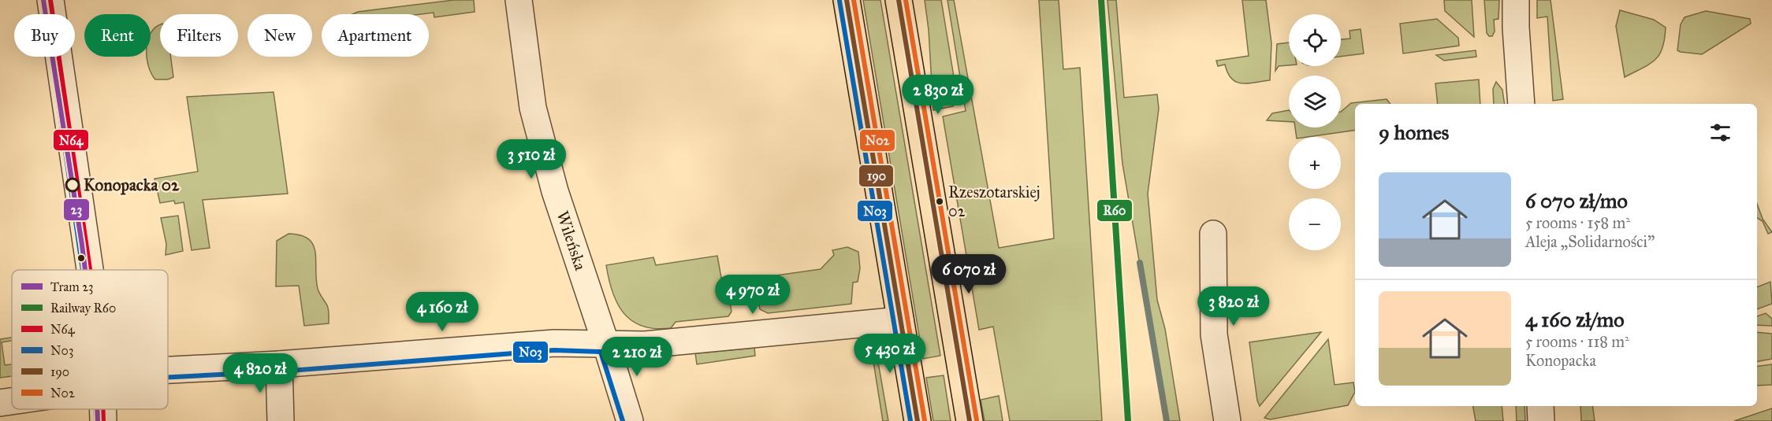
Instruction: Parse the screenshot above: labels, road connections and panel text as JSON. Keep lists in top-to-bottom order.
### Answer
{
  "streets": {
    "street": ["Wileńska"]
  },
  "places": ["Konopacka 02", "Rzeszotarskiej 02"],
  "lines": [
    "tram line 23",
    "rail line R60",
    "transit line N64",
    "transit line 190",
    "transit line N02",
    "transit line N03"
  ],
  "legend": [
    "Tram 23",
    "Railway R60",
    "N64",
    "N03",
    "190",
    "N02"
  ],
  "page": {
    "map_buttons": ["+", "−"],
    "chip": [
      "Buy",
      "Rent",
      "Filters",
      "New",
      "Apartment"
    ],
    "price": [
      "2 830 zł",
      "3 510 zł",
      "6 070 zł",
      "4 970 zł",
      "3 820 zł",
      "4 160 zł",
      "5 430 zł",
      "2 210 zł",
      "4 820 zł"
    ],
    "heading": "9 homes",
    "list": [
      {
        "name": "6 070 zł/mo",
        "note": "5 rooms · 158 m² · Aleja „Solidarności”"
      },
      {
        "name": "4 160 zł/mo",
        "note": "5 rooms · 118 m² · Konopacka"
      }
    ]
  }
}
